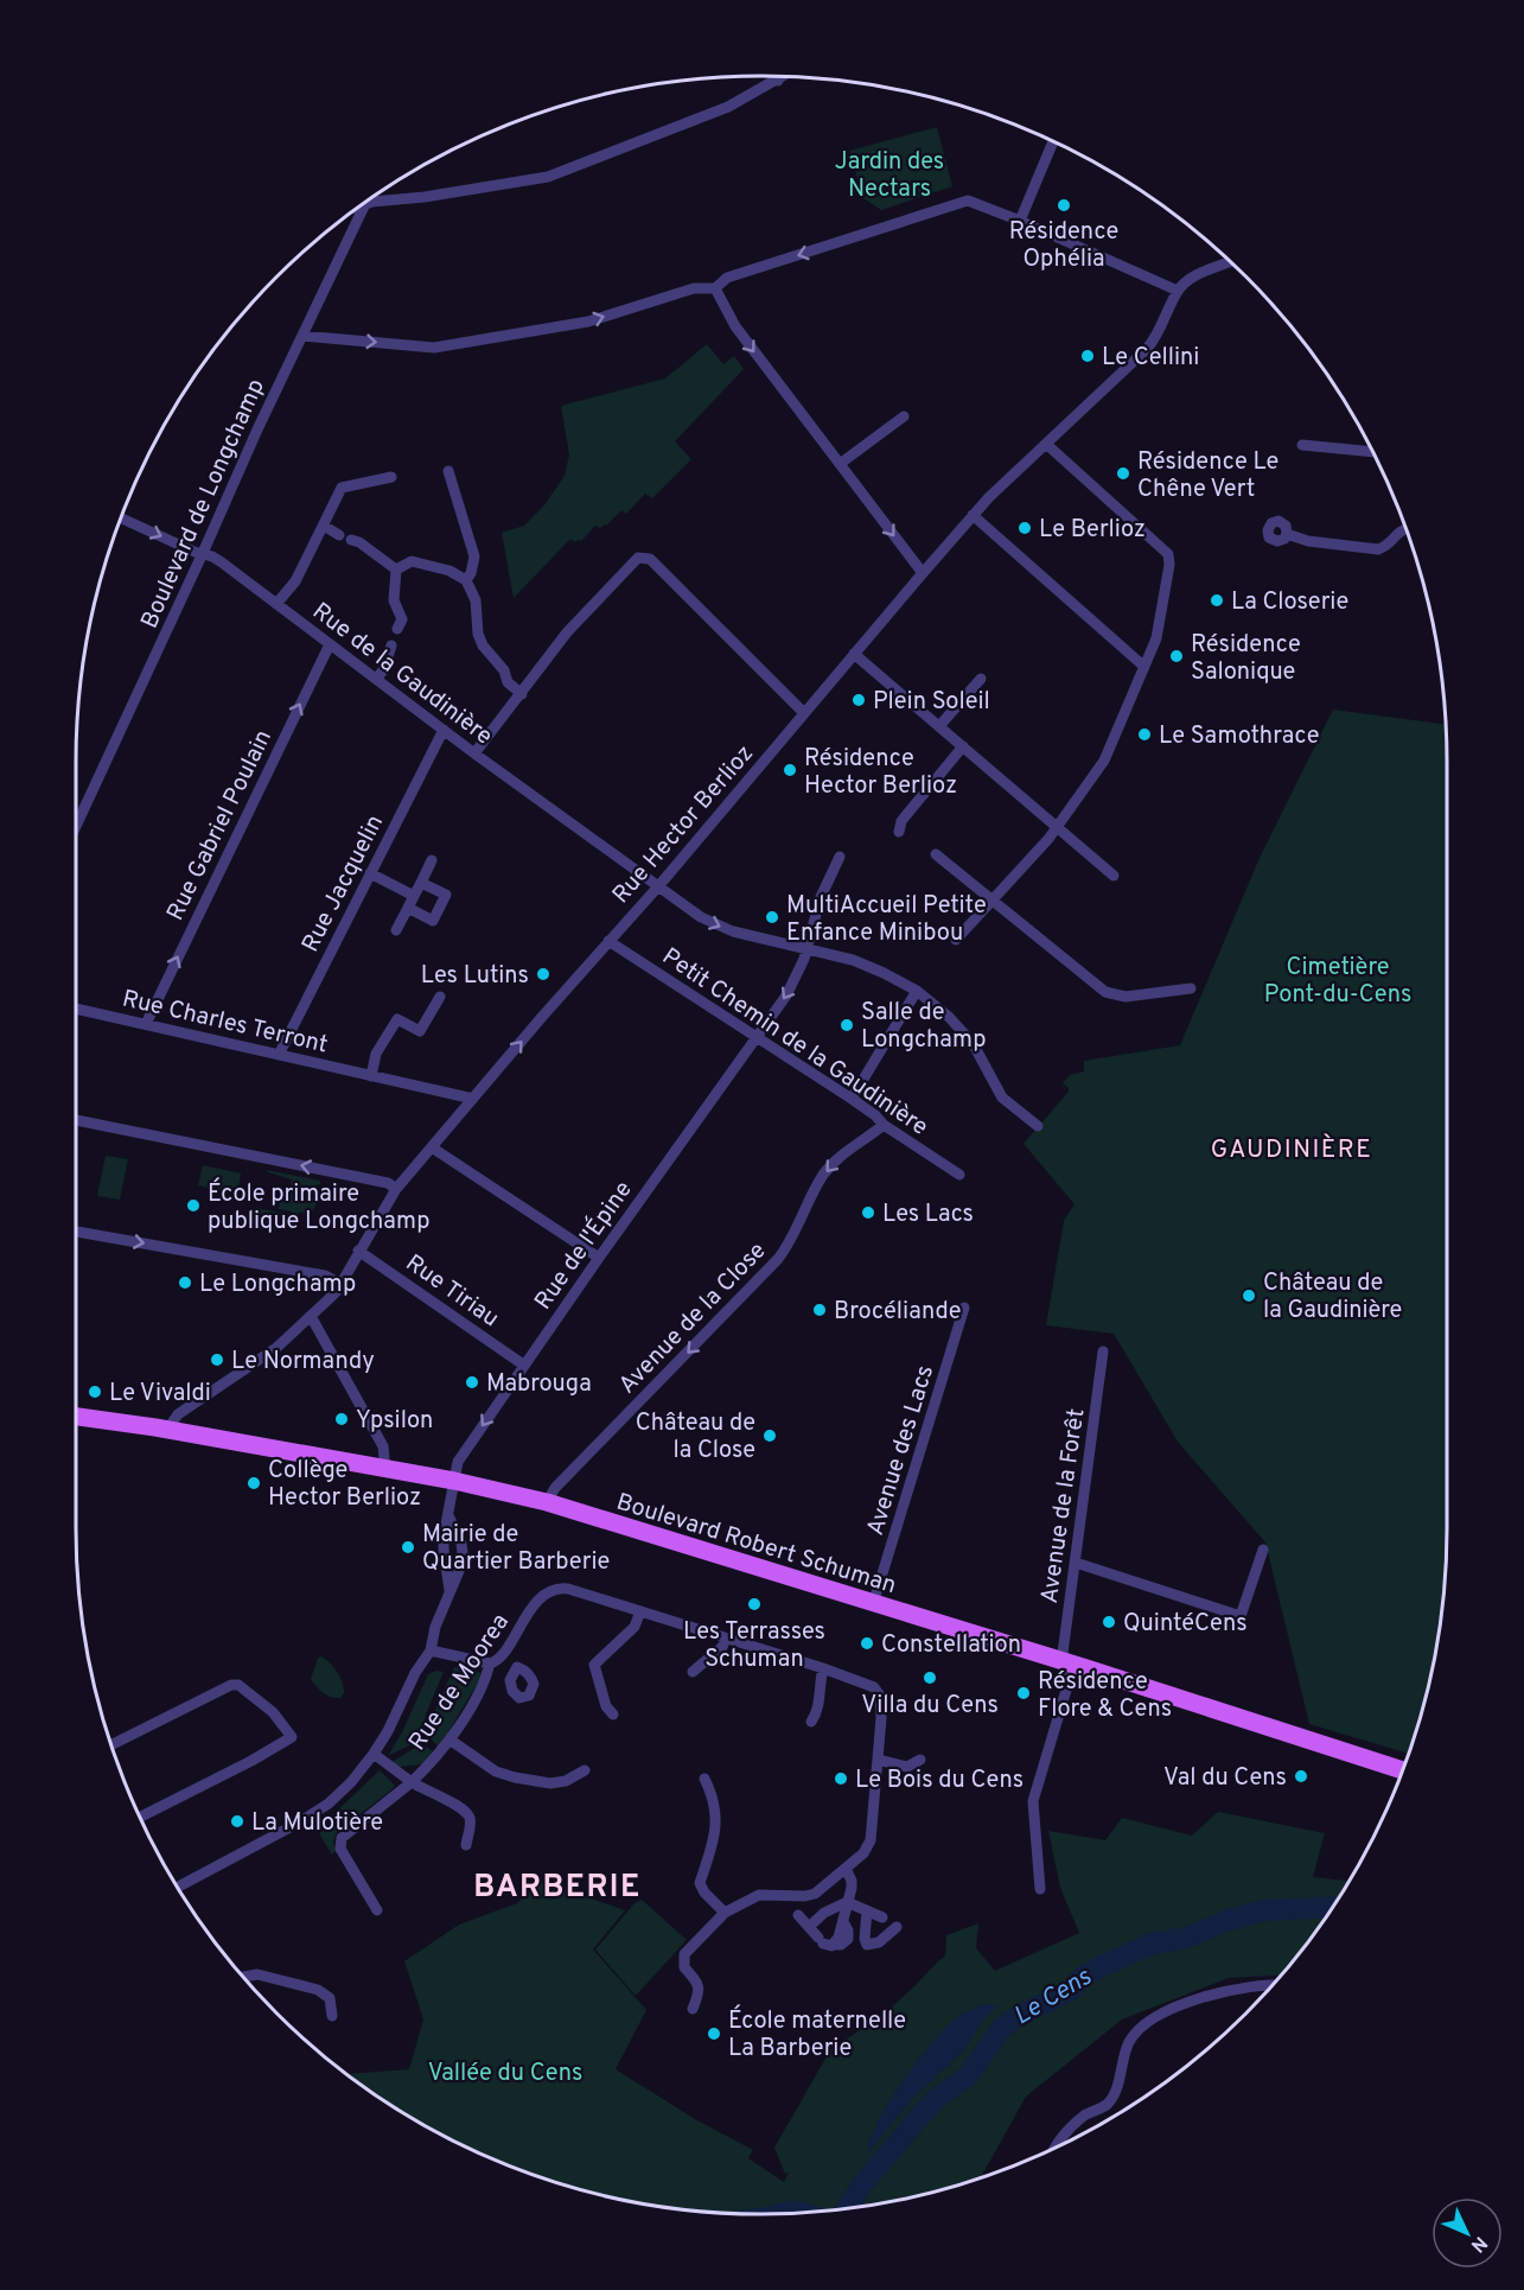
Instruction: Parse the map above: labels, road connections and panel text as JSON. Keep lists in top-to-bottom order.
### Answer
{
  "streets": {
    "main road": ["Boulevard Robert Schuman"],
    "street": [
      "Boulevard de Longchamp",
      "Rue de la Gaudinière",
      "Rue Hector Berlioz",
      "Rue Gabriel Poulain",
      "Rue Jacquelin",
      "Rue Charles Terront",
      "Petit Chemin de la Gaudinière",
      "Rue de l'Épine",
      "Rue Tiriau",
      "Avenue de la Close",
      "Avenue des Lacs",
      "Avenue de la Forêt",
      "Rue de Moorea"
    ]
  },
  "crossings": [
    ["Boulevard de Longchamp", "Rue de la Gaudinière"],
    ["Rue de la Gaudinière", "Rue Hector Berlioz"],
    ["Rue de la Gaudinière", "Rue Gabriel Poulain"],
    ["Rue de la Gaudinière", "Rue Jacquelin"],
    ["Rue de la Gaudinière", "Rue de l'Épine"],
    ["Rue Hector Berlioz", "Rue Charles Terront"],
    ["Rue Hector Berlioz", "Petit Chemin de la Gaudinière"],
    ["Rue Hector Berlioz", "Rue Tiriau"],
    ["Rue Hector Berlioz", "Boulevard Robert Schuman"],
    ["Rue Gabriel Poulain", "Rue Charles Terront"],
    ["Rue Jacquelin", "Rue Charles Terront"],
    ["Petit Chemin de la Gaudinière", "Rue de l'Épine"],
    ["Petit Chemin de la Gaudinière", "Avenue de la Close"],
    ["Rue de l'Épine", "Rue Tiriau"],
    ["Rue de l'Épine", "Boulevard Robert Schuman"],
    ["Avenue de la Close", "Boulevard Robert Schuman"],
    ["Avenue des Lacs", "Boulevard Robert Schuman"],
    ["Avenue de la Forêt", "Boulevard Robert Schuman"]
  ],
  "one_way": ["Rue Gabriel Poulain", "Avenue de la Close"],
  "districts": ["GAUDINIÈRE", "BARBERIE"],
  "water": ["Le Cens"],
  "parks": ["Jardin des Nectars", "Cimetière Pont-du-Cens", "Vallée du Cens"],
  "places": [
    "Résidence Ophélia",
    "Le Cellini",
    "Résidence Le Chêne Vert",
    "Le Berlioz",
    "La Closerie",
    "Résidence Salonique",
    "Plein Soleil",
    "Le Samothrace",
    "Résidence Hector Berlioz",
    "MultiAccueil Petite Enfance Minibou",
    "Les Lutins",
    "Salle de Longchamp",
    "École primaire publique Longchamp",
    "Les Lacs",
    "Le Longchamp",
    "Château de la Gaudinière",
    "Brocéliande",
    "Le Normandy",
    "Mabrouga",
    "Le Vivaldi",
    "Ypsilon",
    "Château de la Close",
    "Collège Hector Berlioz",
    "Mairie de Quartier Barberie",
    "Les Terrasses Schuman",
    "QuintéCens",
    "Constellation",
    "Villa du Cens",
    "Résidence Flore & Cens",
    "Val du Cens",
    "Le Bois du Cens",
    "La Mulotière",
    "École maternelle La Barberie"
  ],
  "north": "bottom right"
}
